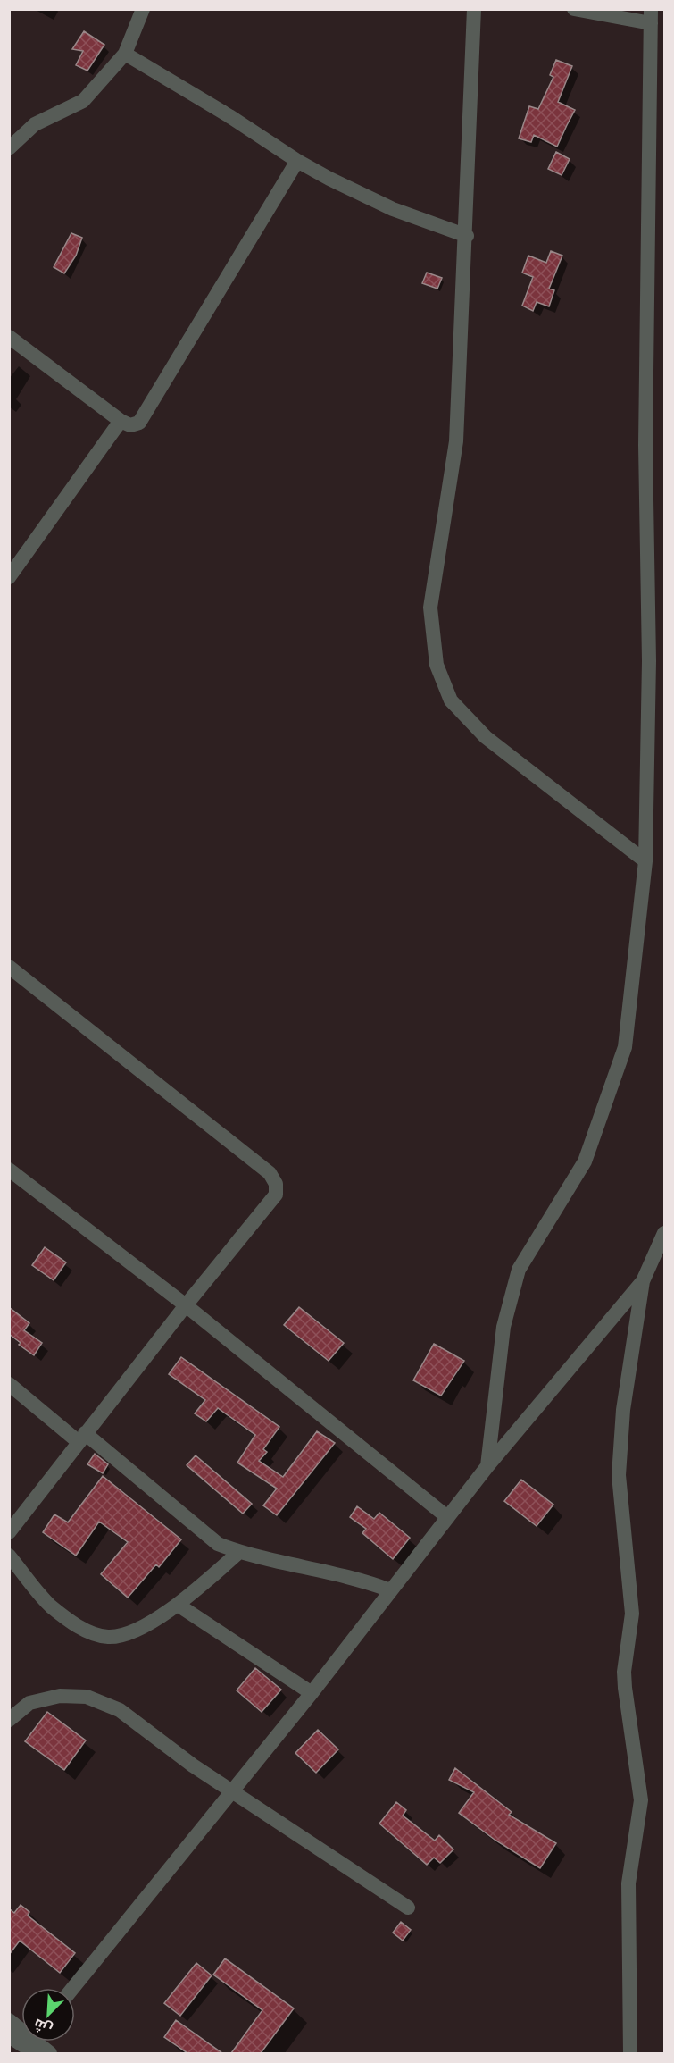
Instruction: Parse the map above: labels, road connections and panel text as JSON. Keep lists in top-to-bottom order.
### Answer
{
  "north": "bottom left"
}
